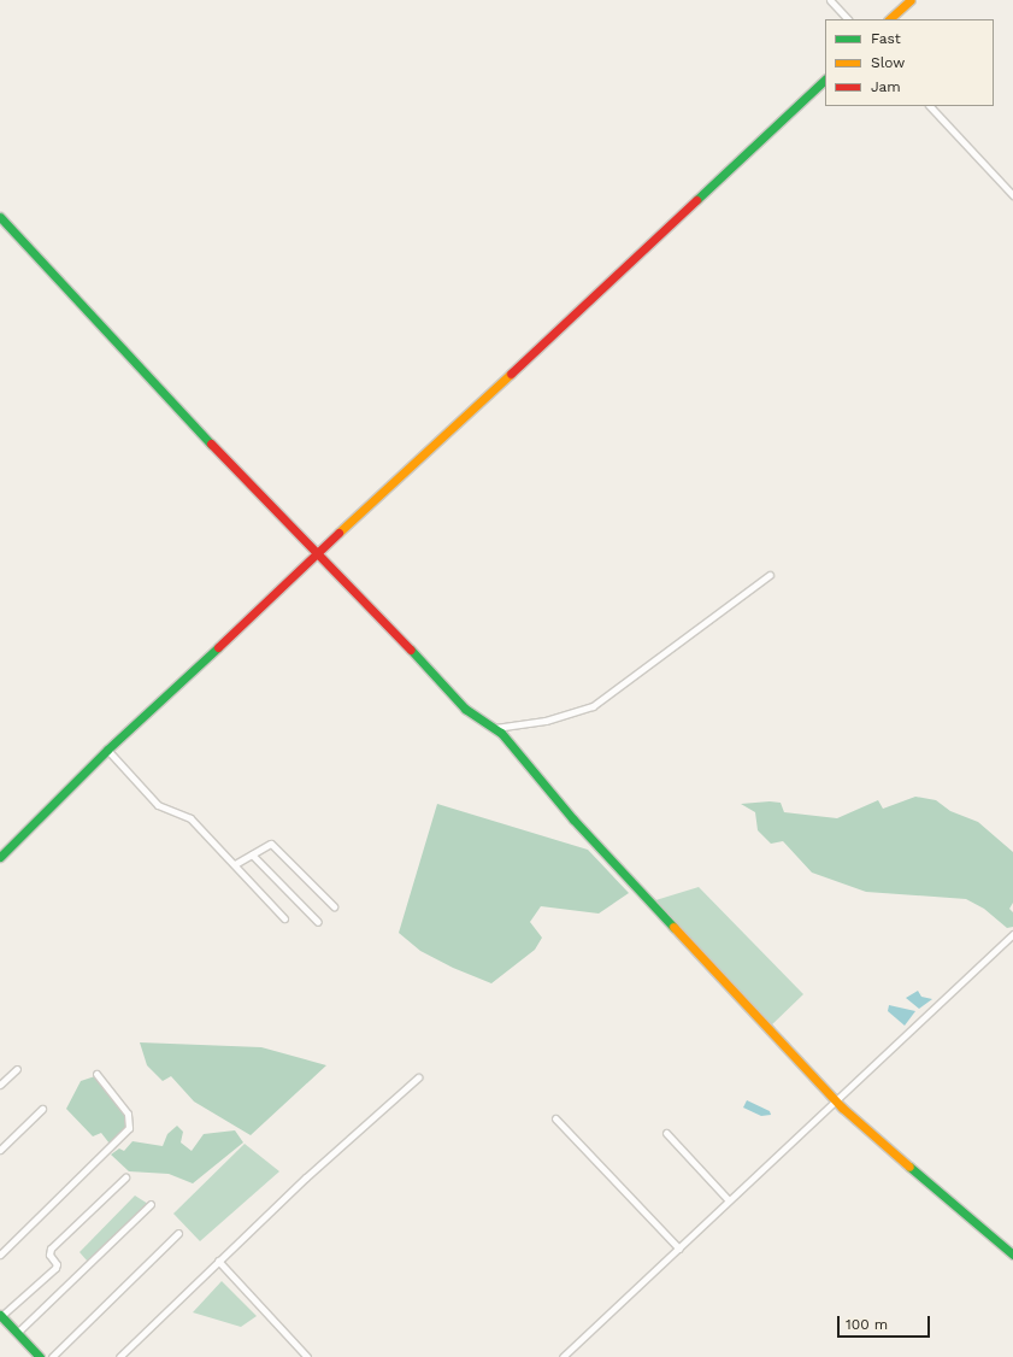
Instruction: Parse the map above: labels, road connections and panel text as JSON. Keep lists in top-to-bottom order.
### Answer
{
  "legend": ["Fast", "Slow", "Jam"],
  "scale_bar": "100 m"
}
